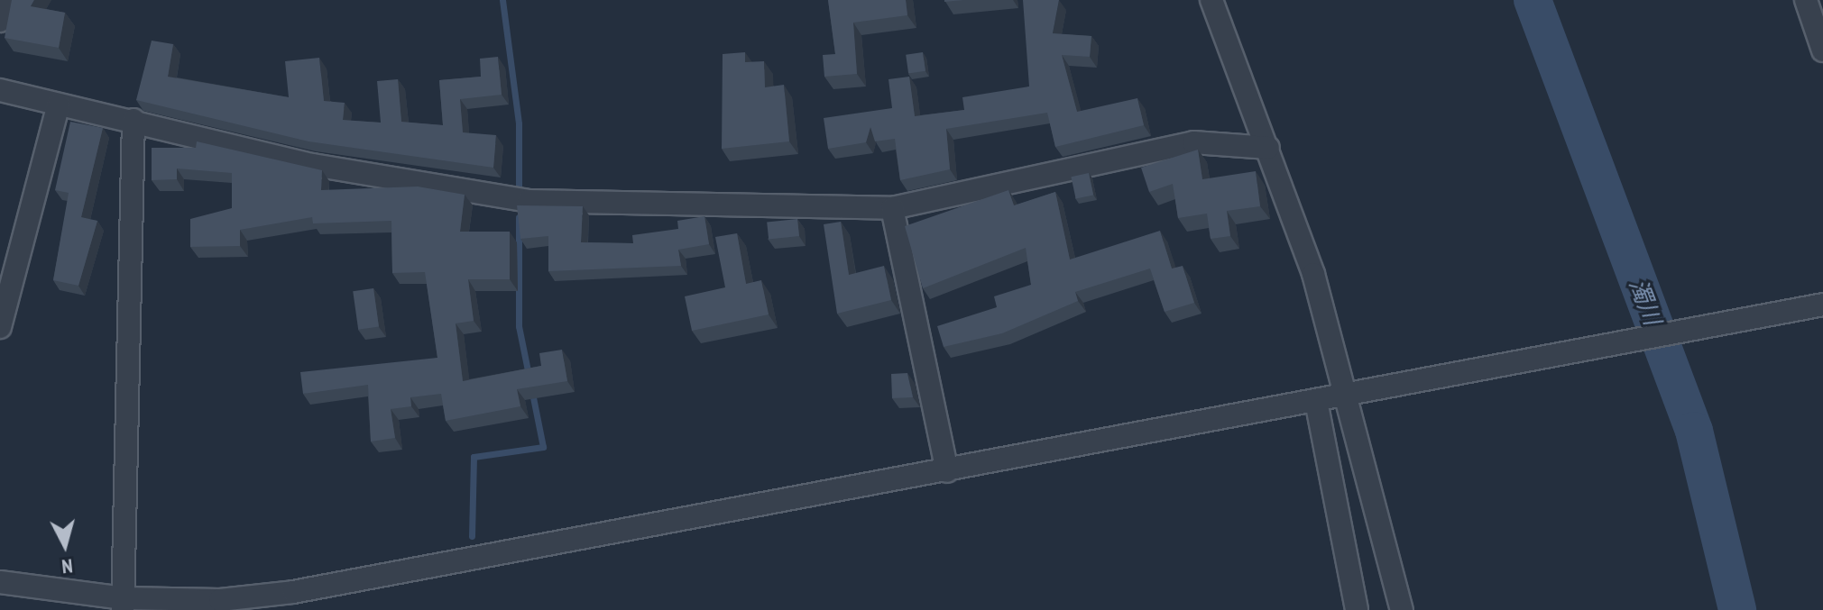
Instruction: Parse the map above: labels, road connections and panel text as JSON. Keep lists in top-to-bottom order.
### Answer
{
  "water": ["濁川"],
  "north": "bottom"
}
